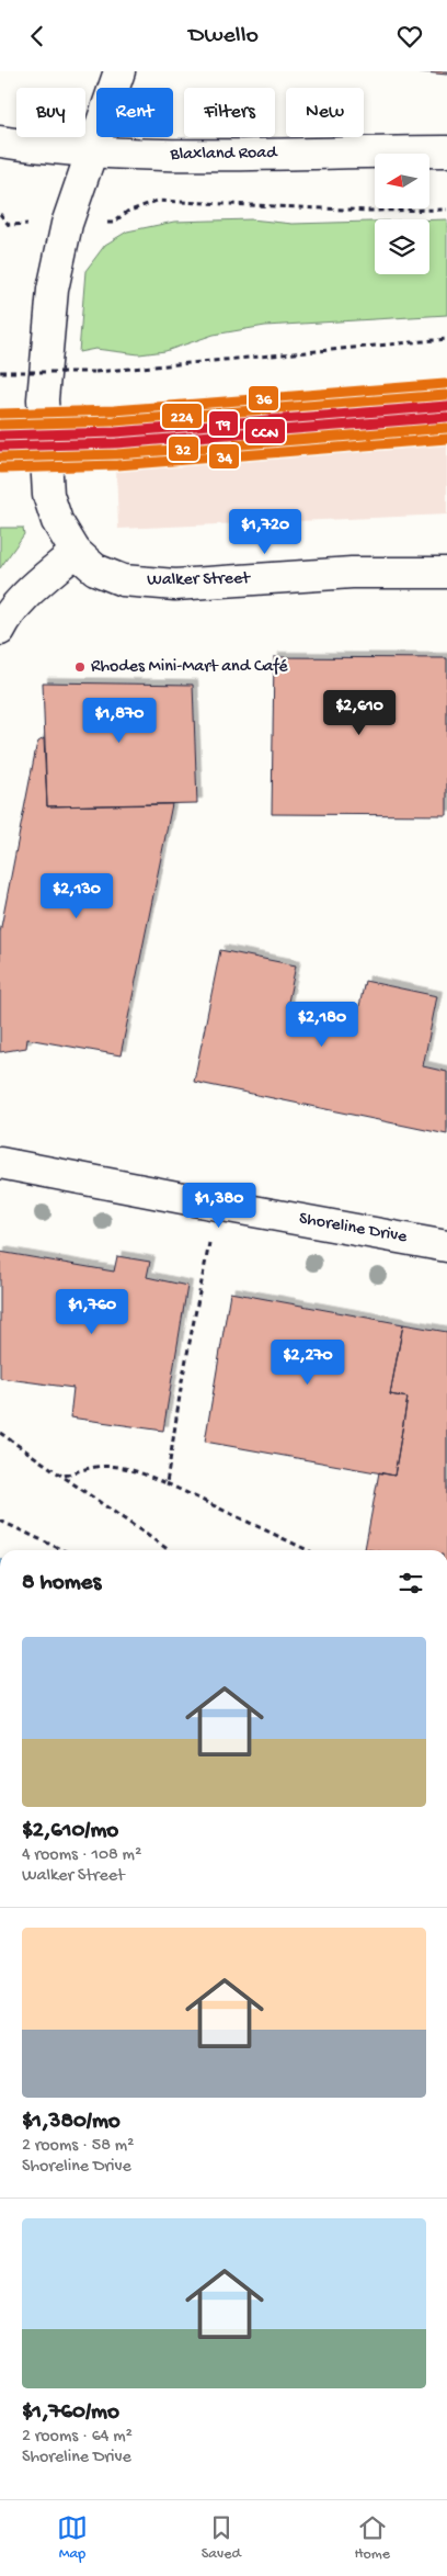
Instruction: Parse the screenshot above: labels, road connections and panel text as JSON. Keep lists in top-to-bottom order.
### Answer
{
  "streets": {
    "street": ["Blaxland Road", "Walker Street", "Shoreline Drive"]
  },
  "crossings": [
    ["Blaxland Road", "Walker Street"]
  ],
  "places": ["Rhodes Mini-Mart and Café"],
  "lines": [
    "transit line 36",
    "transit line 224",
    "transit line T9",
    "transit line CCN",
    "transit line 32",
    "transit line 34"
  ],
  "north": "left",
  "page": {
    "header": "Dwello",
    "chip": [
      "Buy",
      "Rent",
      "Filters",
      "New"
    ],
    "price": [
      "$1,720",
      "$2,610",
      "$1,870",
      "$2,130",
      "$2,180",
      "$1,380",
      "$1,760",
      "$2,270"
    ],
    "heading": "8 homes",
    "list": [
      {
        "name": "$2,610/mo",
        "note": "4 rooms · 108 m² · Walker Street"
      },
      {
        "name": "$1,380/mo",
        "note": "2 rooms · 58 m² · Shoreline Drive"
      },
      {
        "name": "$1,760/mo",
        "note": "2 rooms · 64 m² · Shoreline Drive"
      }
    ],
    "tabs": ["Map", "Saved", "Home"]
  }
}
